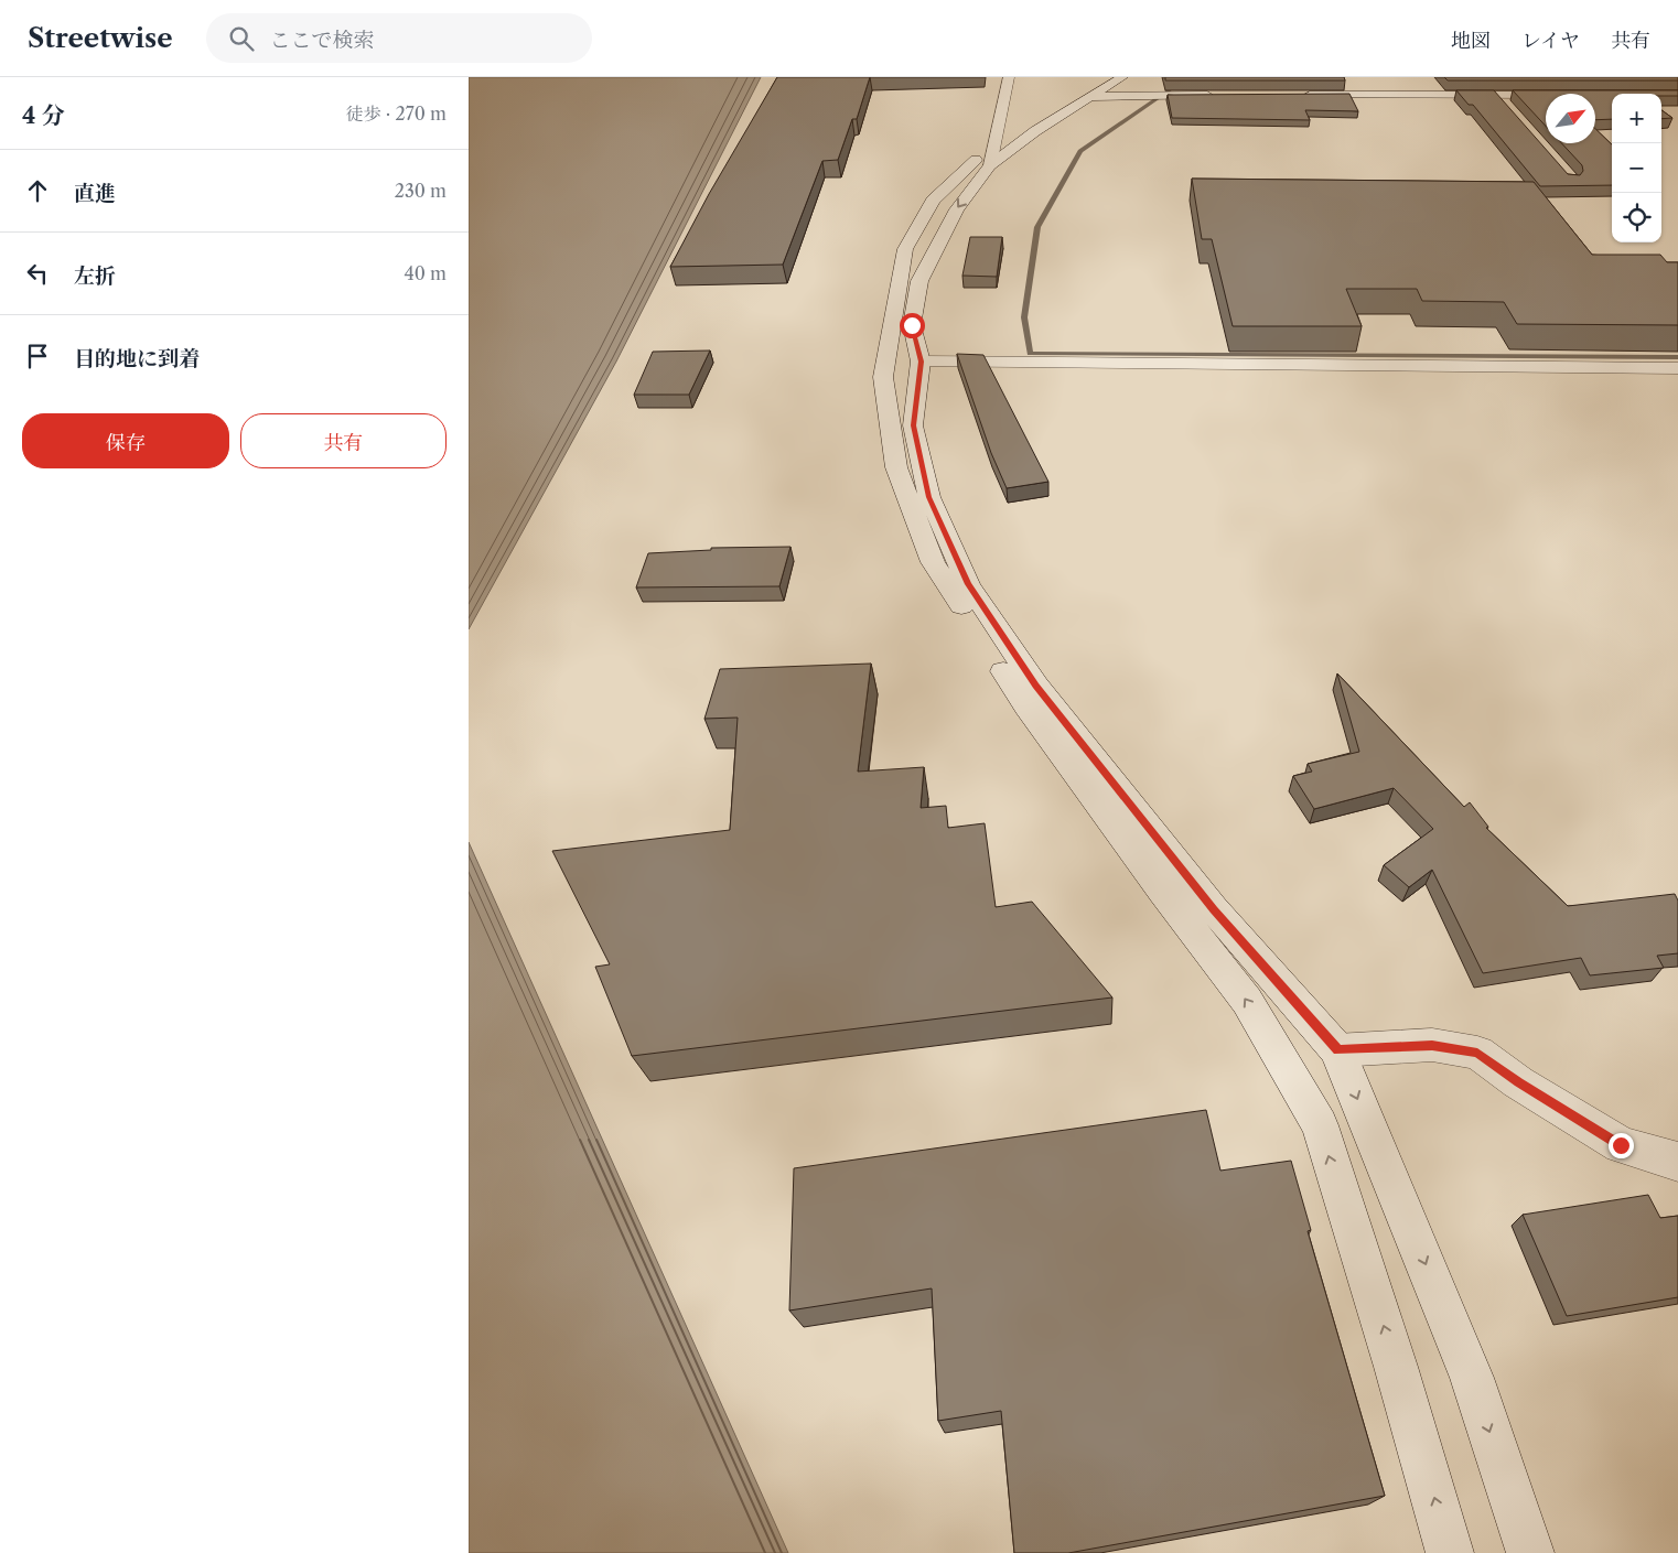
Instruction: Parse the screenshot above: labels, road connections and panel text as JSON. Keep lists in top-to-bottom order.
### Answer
{
  "north": "top right",
  "page": {
    "header": "Streetwise",
    "search": "ここで検索",
    "nav": ["地図", "レイヤ", "共有"],
    "heading": ["4 分", "徒歩 · 270 m"],
    "map_buttons": ["+", "−"],
    "list": [
      ["直進", "230 m"],
      ["左折", "40 m"],
      "目的地に到着"
    ],
    "buttons": ["保存", "共有"]
  }
}
